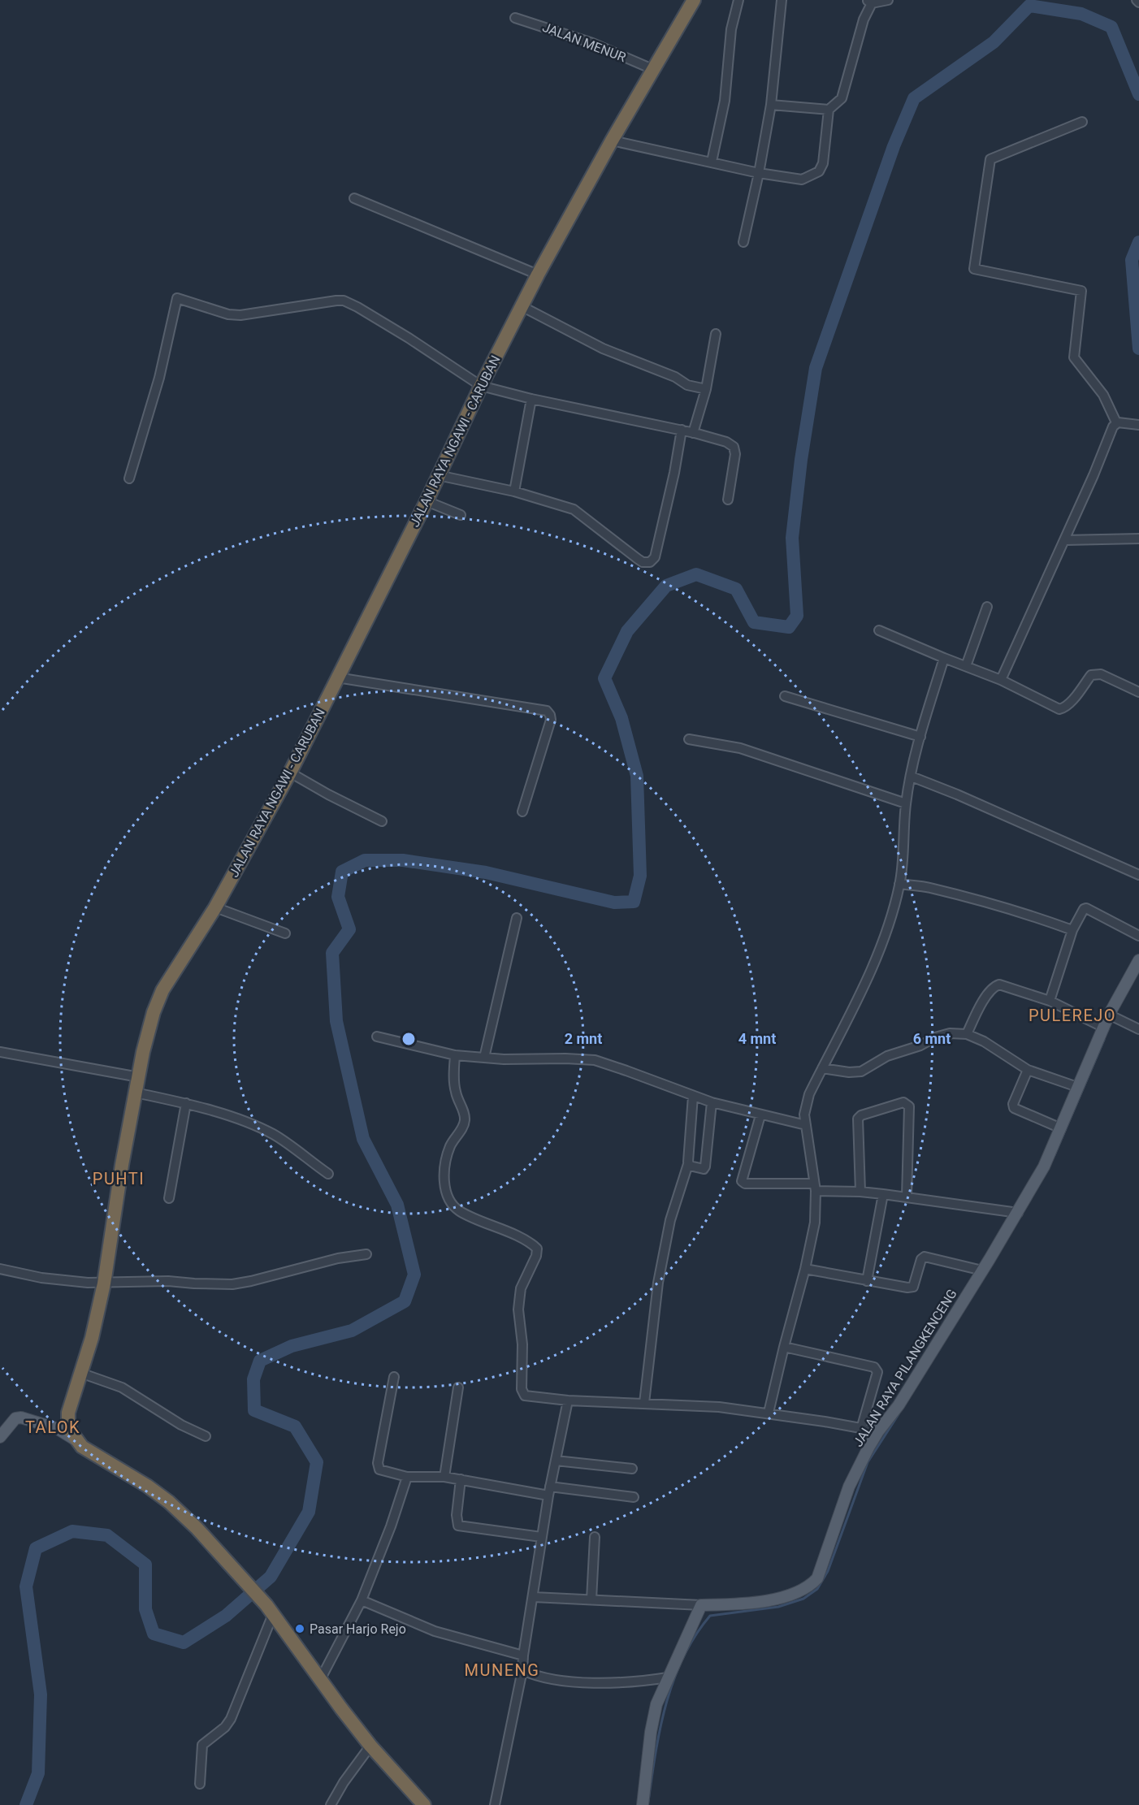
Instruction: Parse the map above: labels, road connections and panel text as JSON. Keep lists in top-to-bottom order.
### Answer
{
  "streets": {
    "highway": ["JALAN RAYA NGAWI - CARUBAN"],
    "main road": ["JALAN RAYA PILANGKENCENG"],
    "street": ["JALAN MENUR"]
  },
  "crossings": [
    ["JALAN MENUR", "JALAN RAYA NGAWI - CARUBAN"]
  ],
  "districts": [
    "PULEREJO",
    "PUHTI",
    "TALOK",
    "MUNENG"
  ],
  "places": ["Pasar Harjo Rejo"],
  "rings": ["2 mnt", "4 mnt", "6 mnt"]
}
